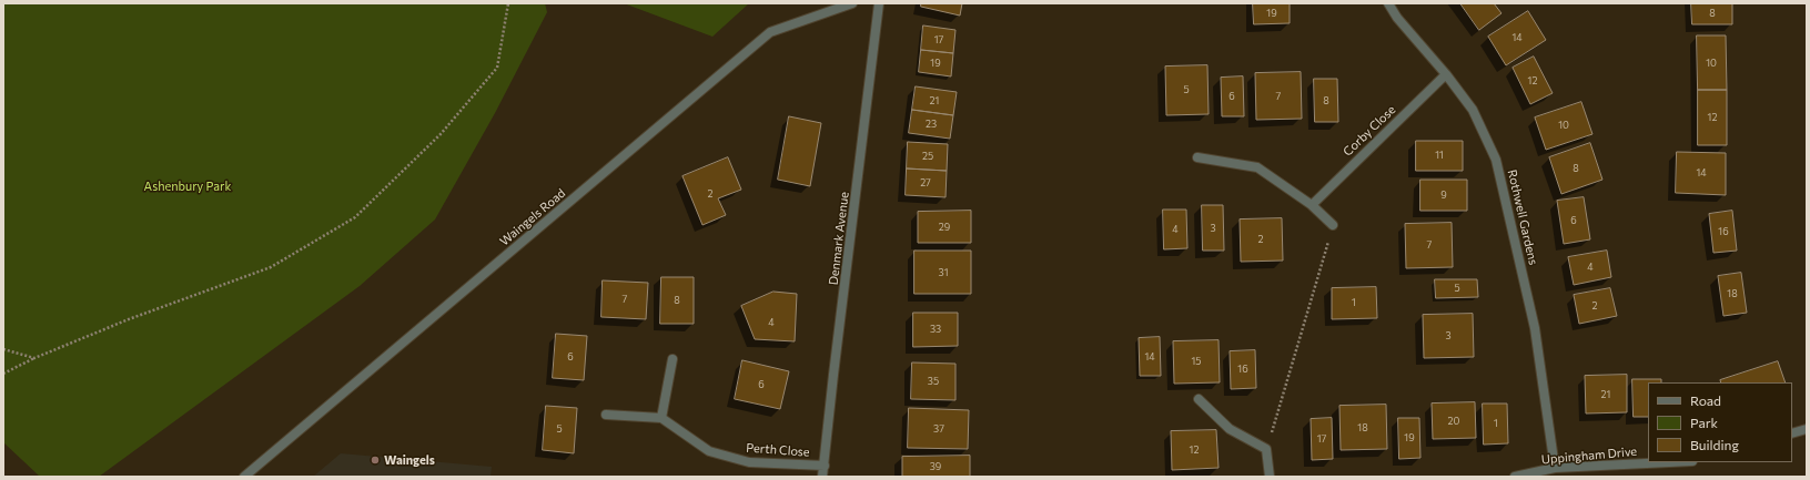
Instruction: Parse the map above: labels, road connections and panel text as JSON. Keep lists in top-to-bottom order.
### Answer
{
  "streets": {
    "street": [
      "Corby Close",
      "Waingels Road",
      "Rothwell Gardens",
      "Denmark Avenue",
      "Perth Close",
      "Uppingham Drive"
    ]
  },
  "crossings": [
    ["Corby Close", "Rothwell Gardens"],
    ["Rothwell Gardens", "Uppingham Drive"],
    ["Denmark Avenue", "Perth Close"]
  ],
  "parks": ["Ashenbury Park"],
  "places": ["Waingels"],
  "house_numbers": [
    "19",
    "8",
    "14",
    "17",
    "19",
    "10",
    "12",
    "5",
    "6",
    "7",
    "21",
    "8",
    "12",
    "23",
    "10",
    "11",
    "25",
    "8",
    "14",
    "27",
    "2",
    "9",
    "6",
    "29",
    "3",
    "4",
    "16",
    "2",
    "7",
    "4",
    "31",
    "5",
    "18",
    "7",
    "8",
    "1",
    "2",
    "4",
    "33",
    "3",
    "6",
    "14",
    "15",
    "16",
    "35",
    "6",
    "21",
    "20",
    "1",
    "18",
    "5",
    "37",
    "19",
    "17",
    "12",
    "39"
  ],
  "legend": ["Road", "Park", "Building"]
}
